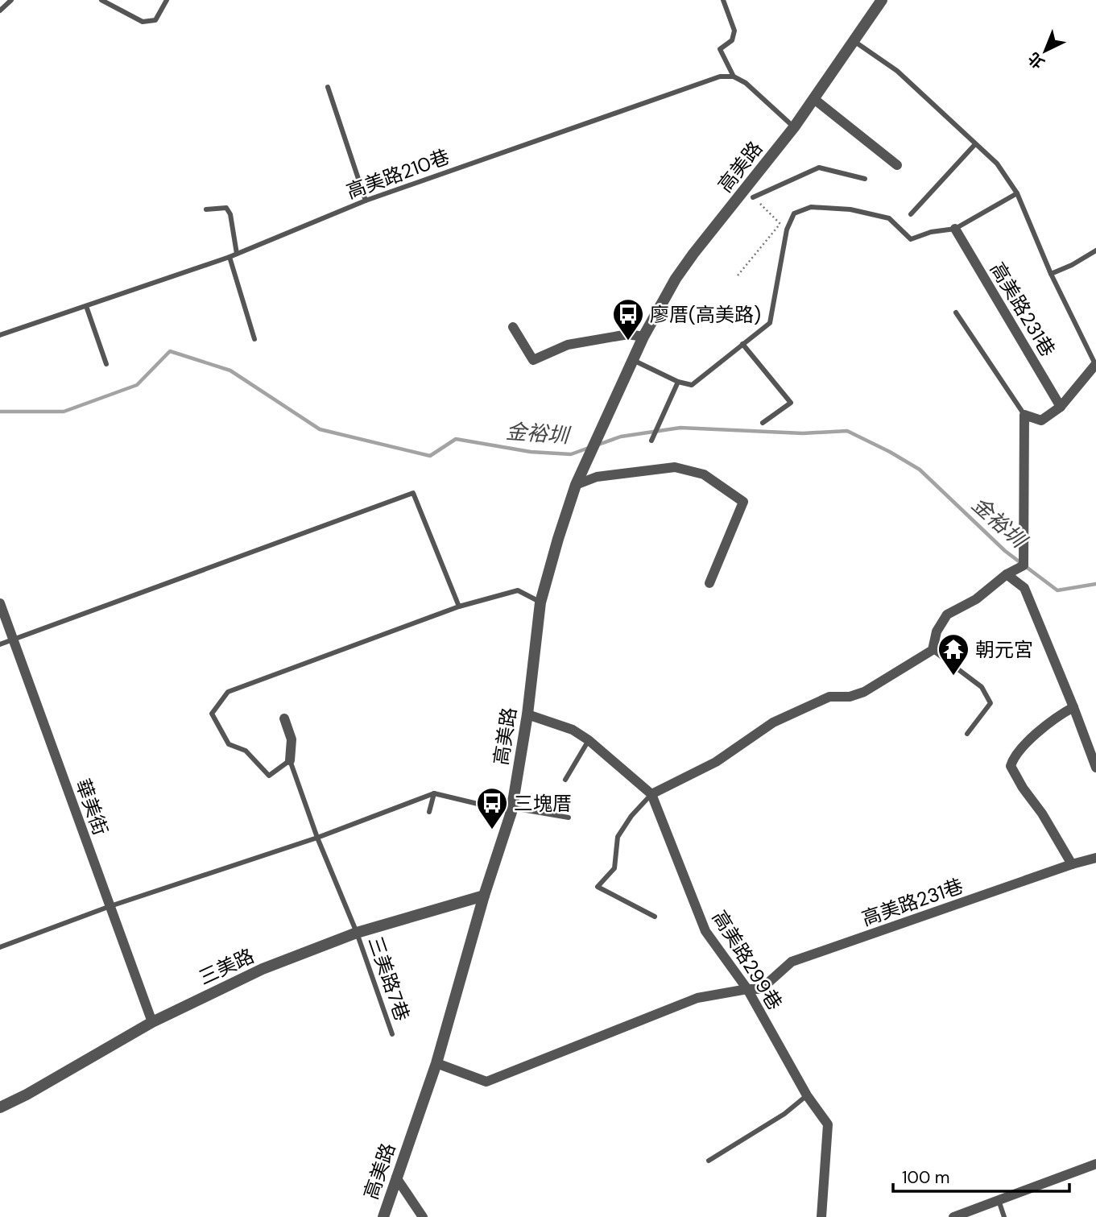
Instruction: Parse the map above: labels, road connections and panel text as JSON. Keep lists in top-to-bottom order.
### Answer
{
  "streets": {
    "street": [
      "高美路",
      "高美路231巷",
      "華美街",
      "高美路299巷",
      "三美路"
    ],
    "lane": ["高美路210巷", "三美路7巷"]
  },
  "crossings": [
    ["高美路", "高美路231巷"],
    ["高美路", "高美路299巷"],
    ["高美路", "三美路"],
    ["高美路231巷", "高美路299巷"],
    ["華美街", "三美路"],
    ["三美路", "三美路7巷"]
  ],
  "water": ["金裕圳"],
  "places": {
    "bus stop": ["廖厝(高美路)", "三塊厝"],
    "temple": ["朝元宮"]
  },
  "scale_bar": "100 m",
  "north": "bottom left"
}
